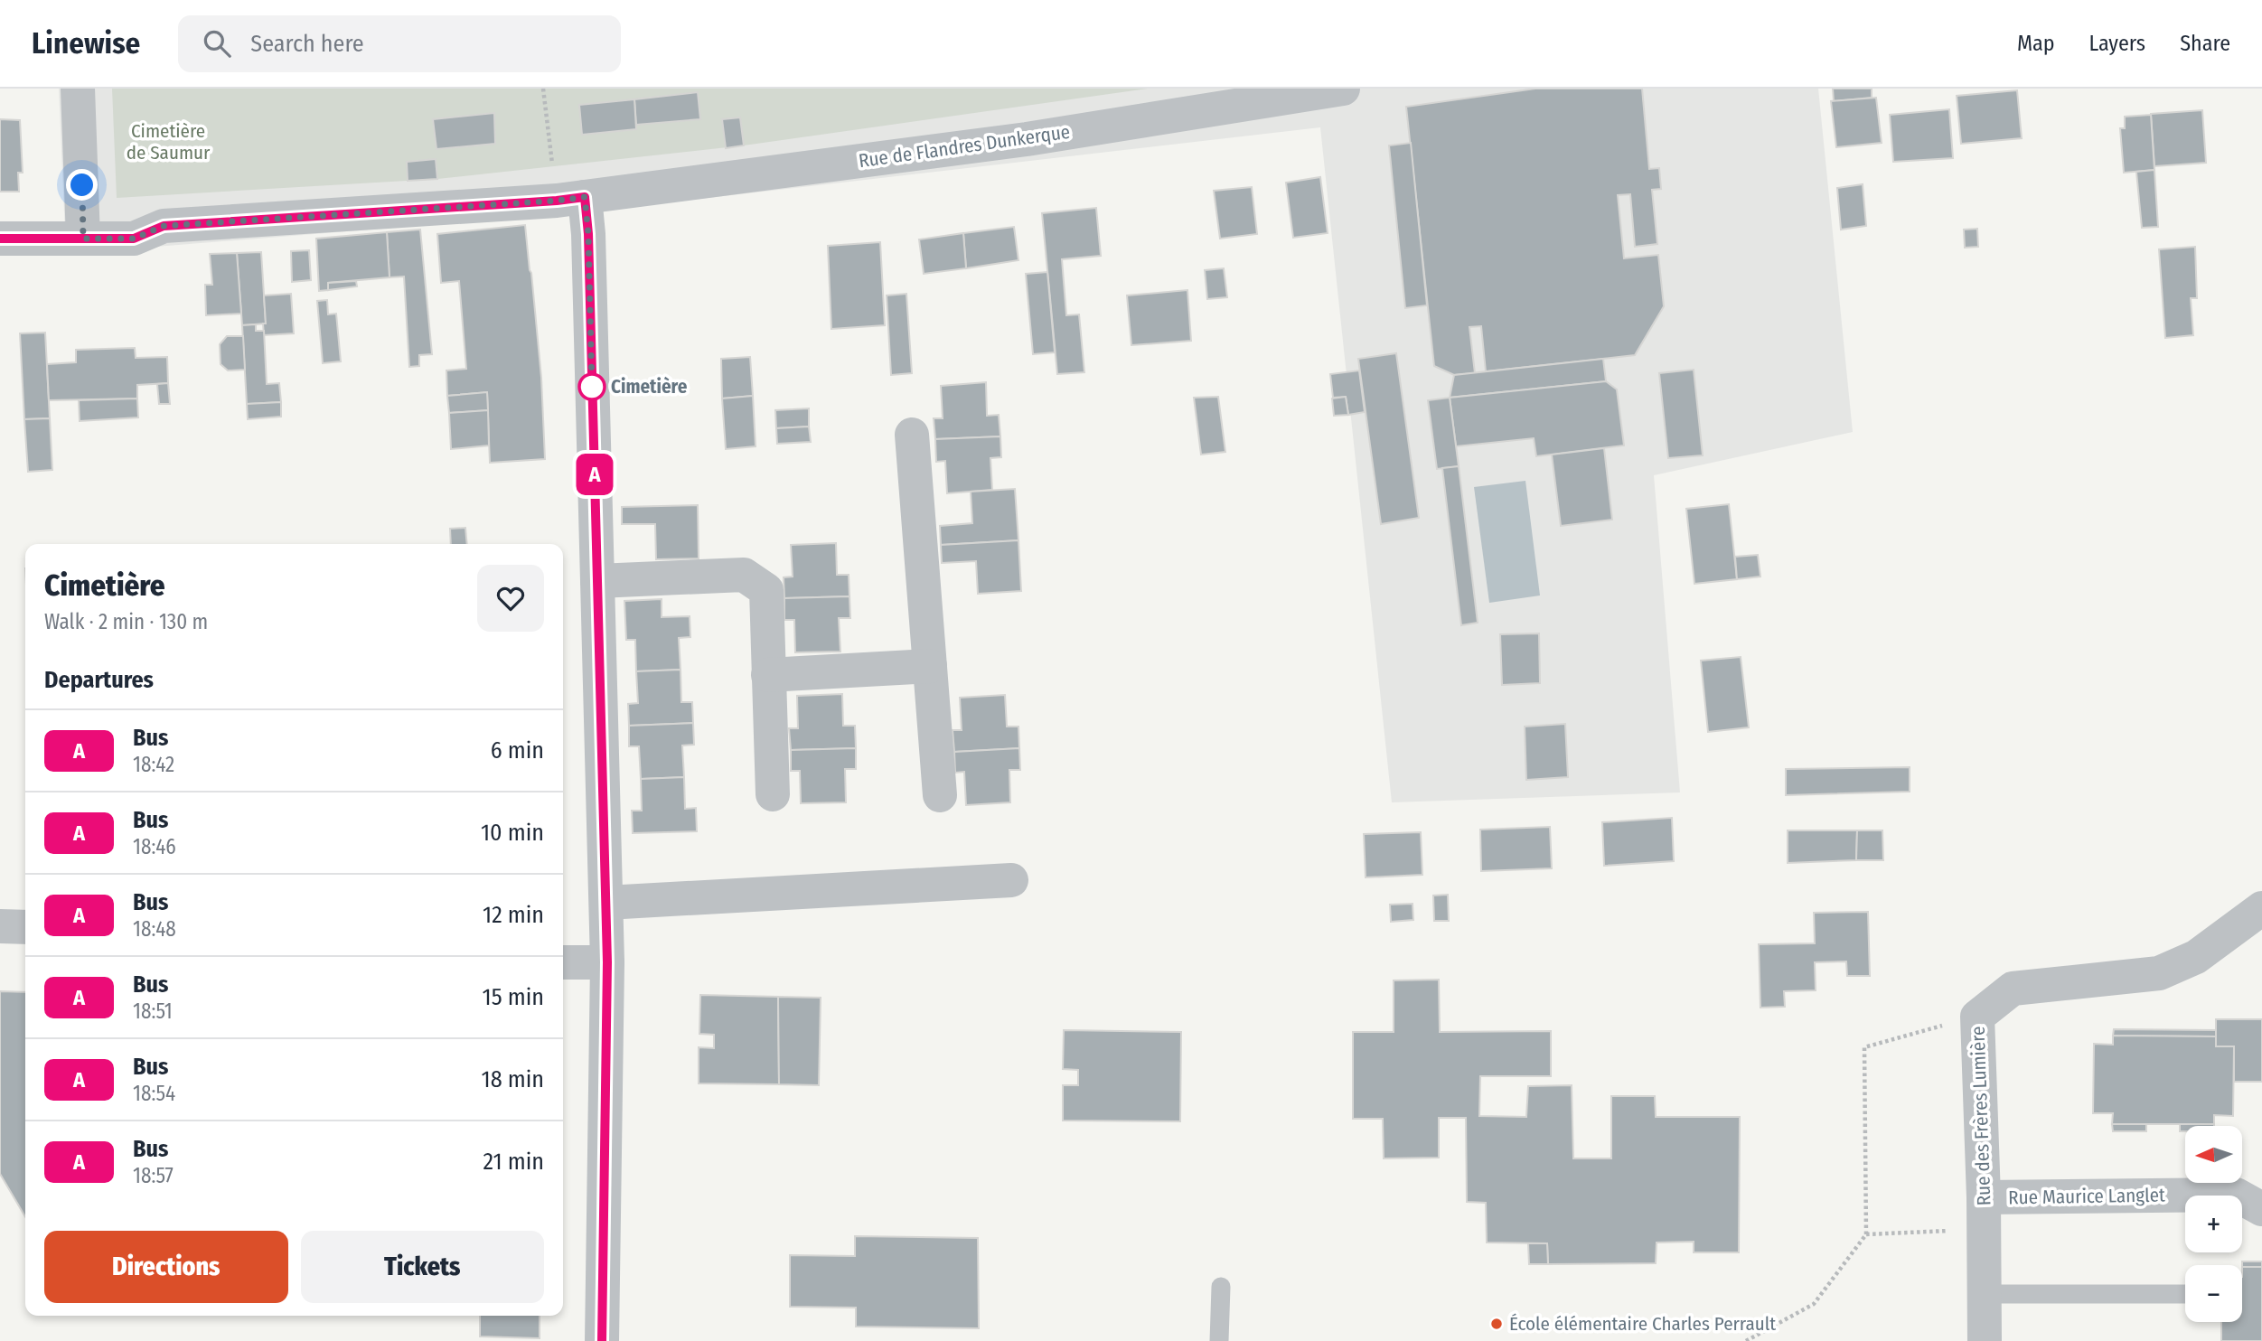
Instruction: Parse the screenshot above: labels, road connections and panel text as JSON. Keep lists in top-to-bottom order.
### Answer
{
  "streets": {
    "street": ["Rue de Flandres Dunkerque", "Rue des Frères Lumière", "Rue Maurice Langlet"]
  },
  "crossings": [
    ["Rue des Frères Lumière", "Rue Maurice Langlet"]
  ],
  "parks": ["Cimetière de Saumur"],
  "places": ["Cimetière", "École élémentaire Charles Perrault"],
  "lines": ["bus line A"],
  "north": "left",
  "page": {
    "header": "Linewise",
    "search": "Search here",
    "nav": ["Map", "Layers", "Share"],
    "on_map": "A",
    "heading": [
      ["Cimetière", "Walk · 2 min · 130 m"],
      "Departures"
    ],
    "list": [
      {
        "mark": "A",
        "name": "Bus",
        "note": "18:42",
        "value": "6 min"
      },
      {
        "mark": "A",
        "name": "Bus",
        "note": "18:46",
        "value": "10 min"
      },
      {
        "mark": "A",
        "name": "Bus",
        "note": "18:48",
        "value": "12 min"
      },
      {
        "mark": "A",
        "name": "Bus",
        "note": "18:51",
        "value": "15 min"
      },
      {
        "mark": "A",
        "name": "Bus",
        "note": "18:54",
        "value": "18 min"
      },
      {
        "mark": "A",
        "name": "Bus",
        "note": "18:57",
        "value": "21 min"
      }
    ],
    "map_buttons": ["+", "−"],
    "buttons": ["Directions", "Tickets"]
  }
}
